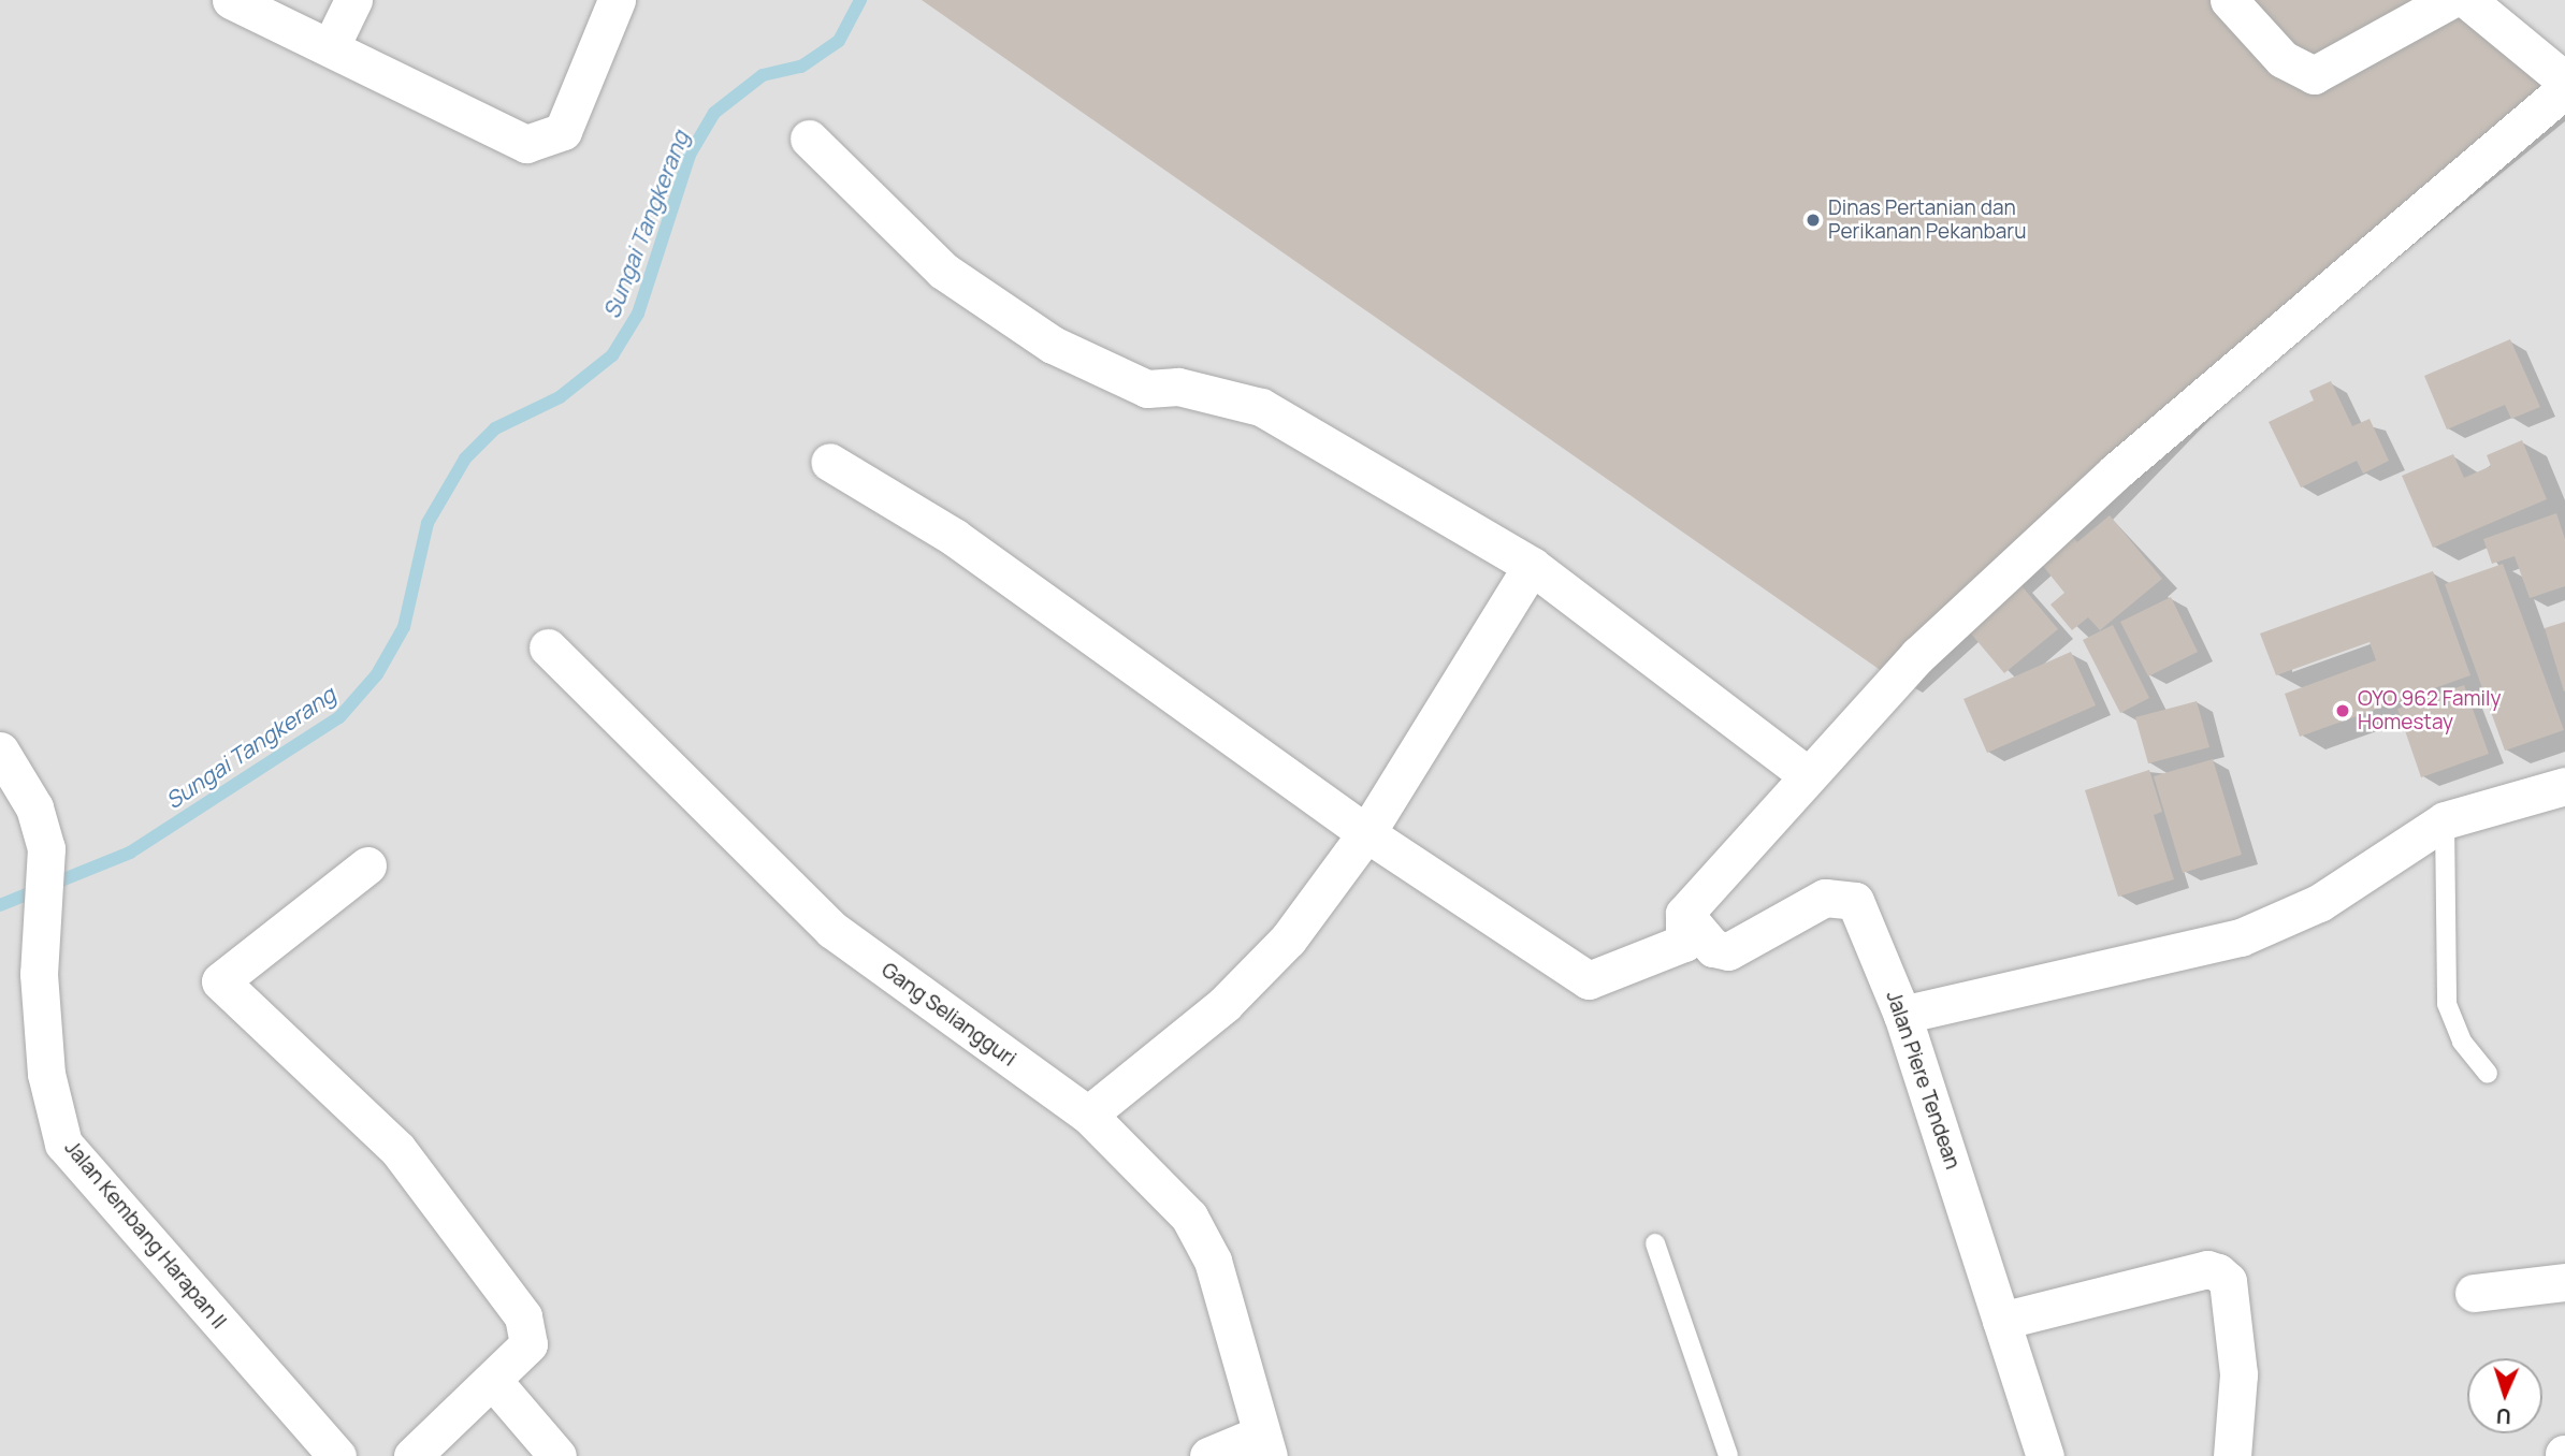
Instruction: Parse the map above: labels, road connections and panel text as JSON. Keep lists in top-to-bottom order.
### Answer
{
  "streets": {
    "street": ["Gang Seliangguri", "Jalan Piere Tendean", "Jalan Kembang Harapan II"]
  },
  "water": ["Sungai Tangkerang"],
  "places": ["Dinas Pertanian dan Perikanan Pekanbaru", "OYO 962 Family Homestay"],
  "north": "bottom"
}
